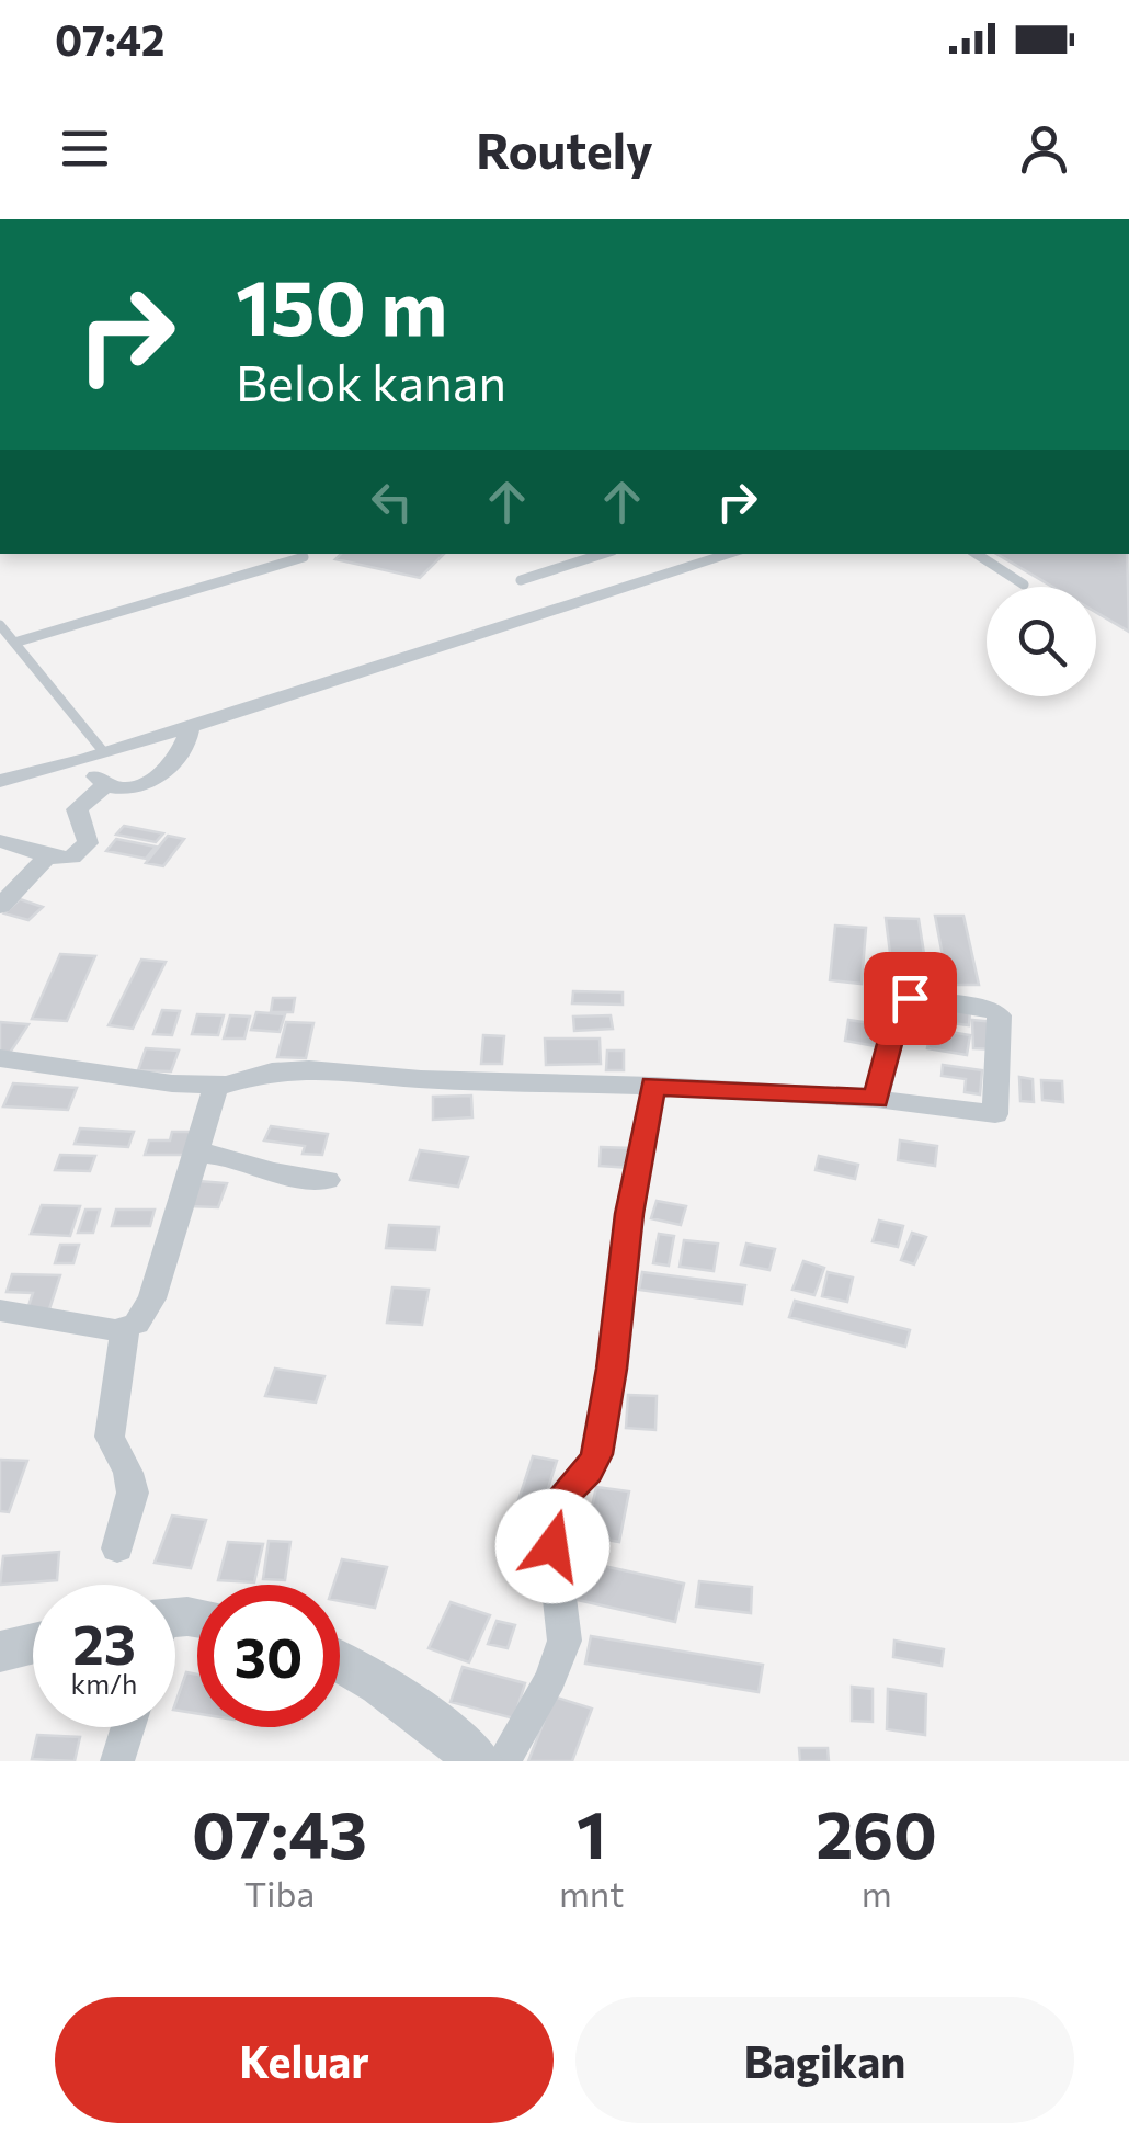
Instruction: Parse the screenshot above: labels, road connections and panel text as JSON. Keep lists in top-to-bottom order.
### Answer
{
  "page": {
    "status": "07:42",
    "header": "Routely",
    "turn": ["150 m", "Belok kanan"],
    "speed": "23 km/h",
    "limit": "30",
    "eta": [
      "07:43",
      "Tiba",
      "1",
      "mnt",
      "260",
      "m"
    ],
    "buttons": ["Keluar", "Bagikan"]
  }
}
